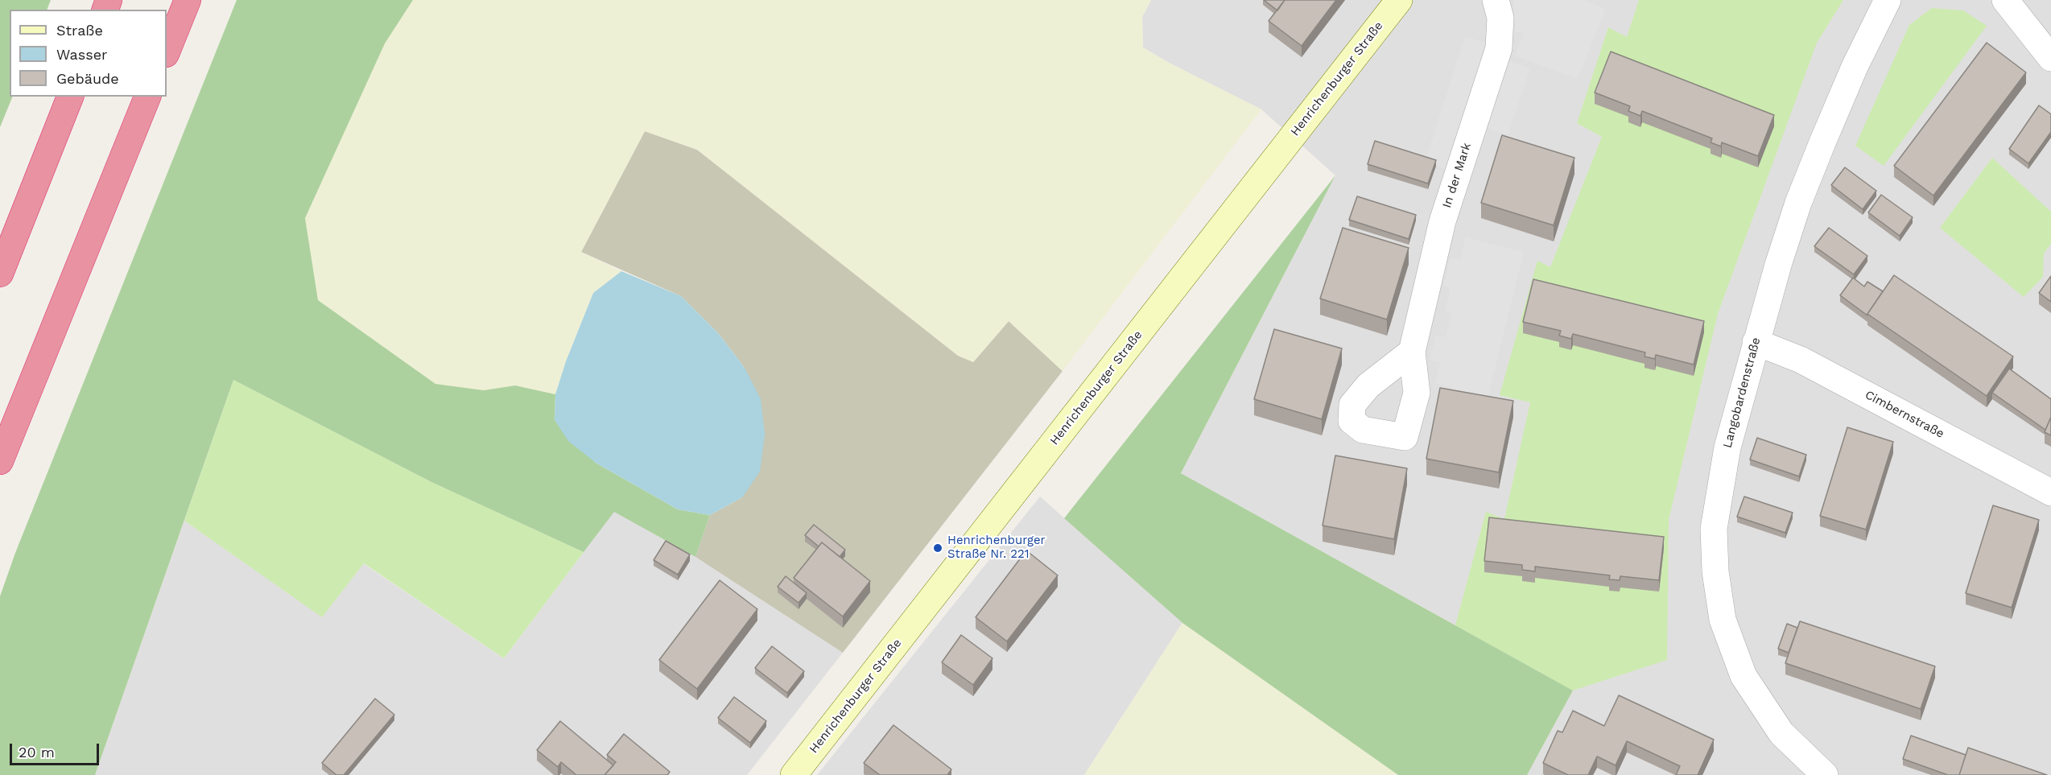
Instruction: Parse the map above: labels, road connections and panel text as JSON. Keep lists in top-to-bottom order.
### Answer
{
  "streets": {
    "main road": ["Henrichenburger Straße"],
    "street": ["In der Mark", "Langobardenstraße", "Cimbernstraße"]
  },
  "crossings": [
    ["Langobardenstraße", "Cimbernstraße"]
  ],
  "places": ["Henrichenburger Straße Nr. 221"],
  "legend": ["Straße", "Wasser", "Gebäude"],
  "scale_bar": "20 m"
}
